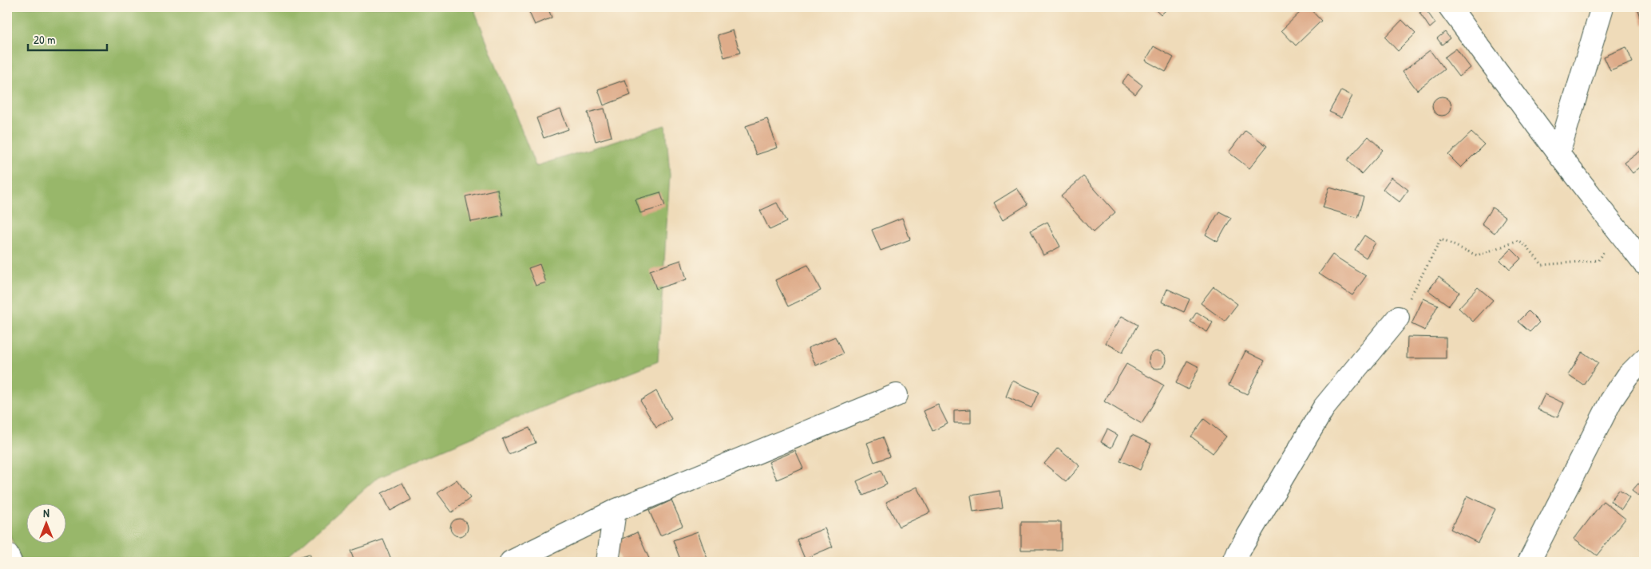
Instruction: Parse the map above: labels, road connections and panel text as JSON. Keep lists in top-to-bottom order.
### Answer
{
  "scale_bar": "20 m",
  "north": "top"
}
